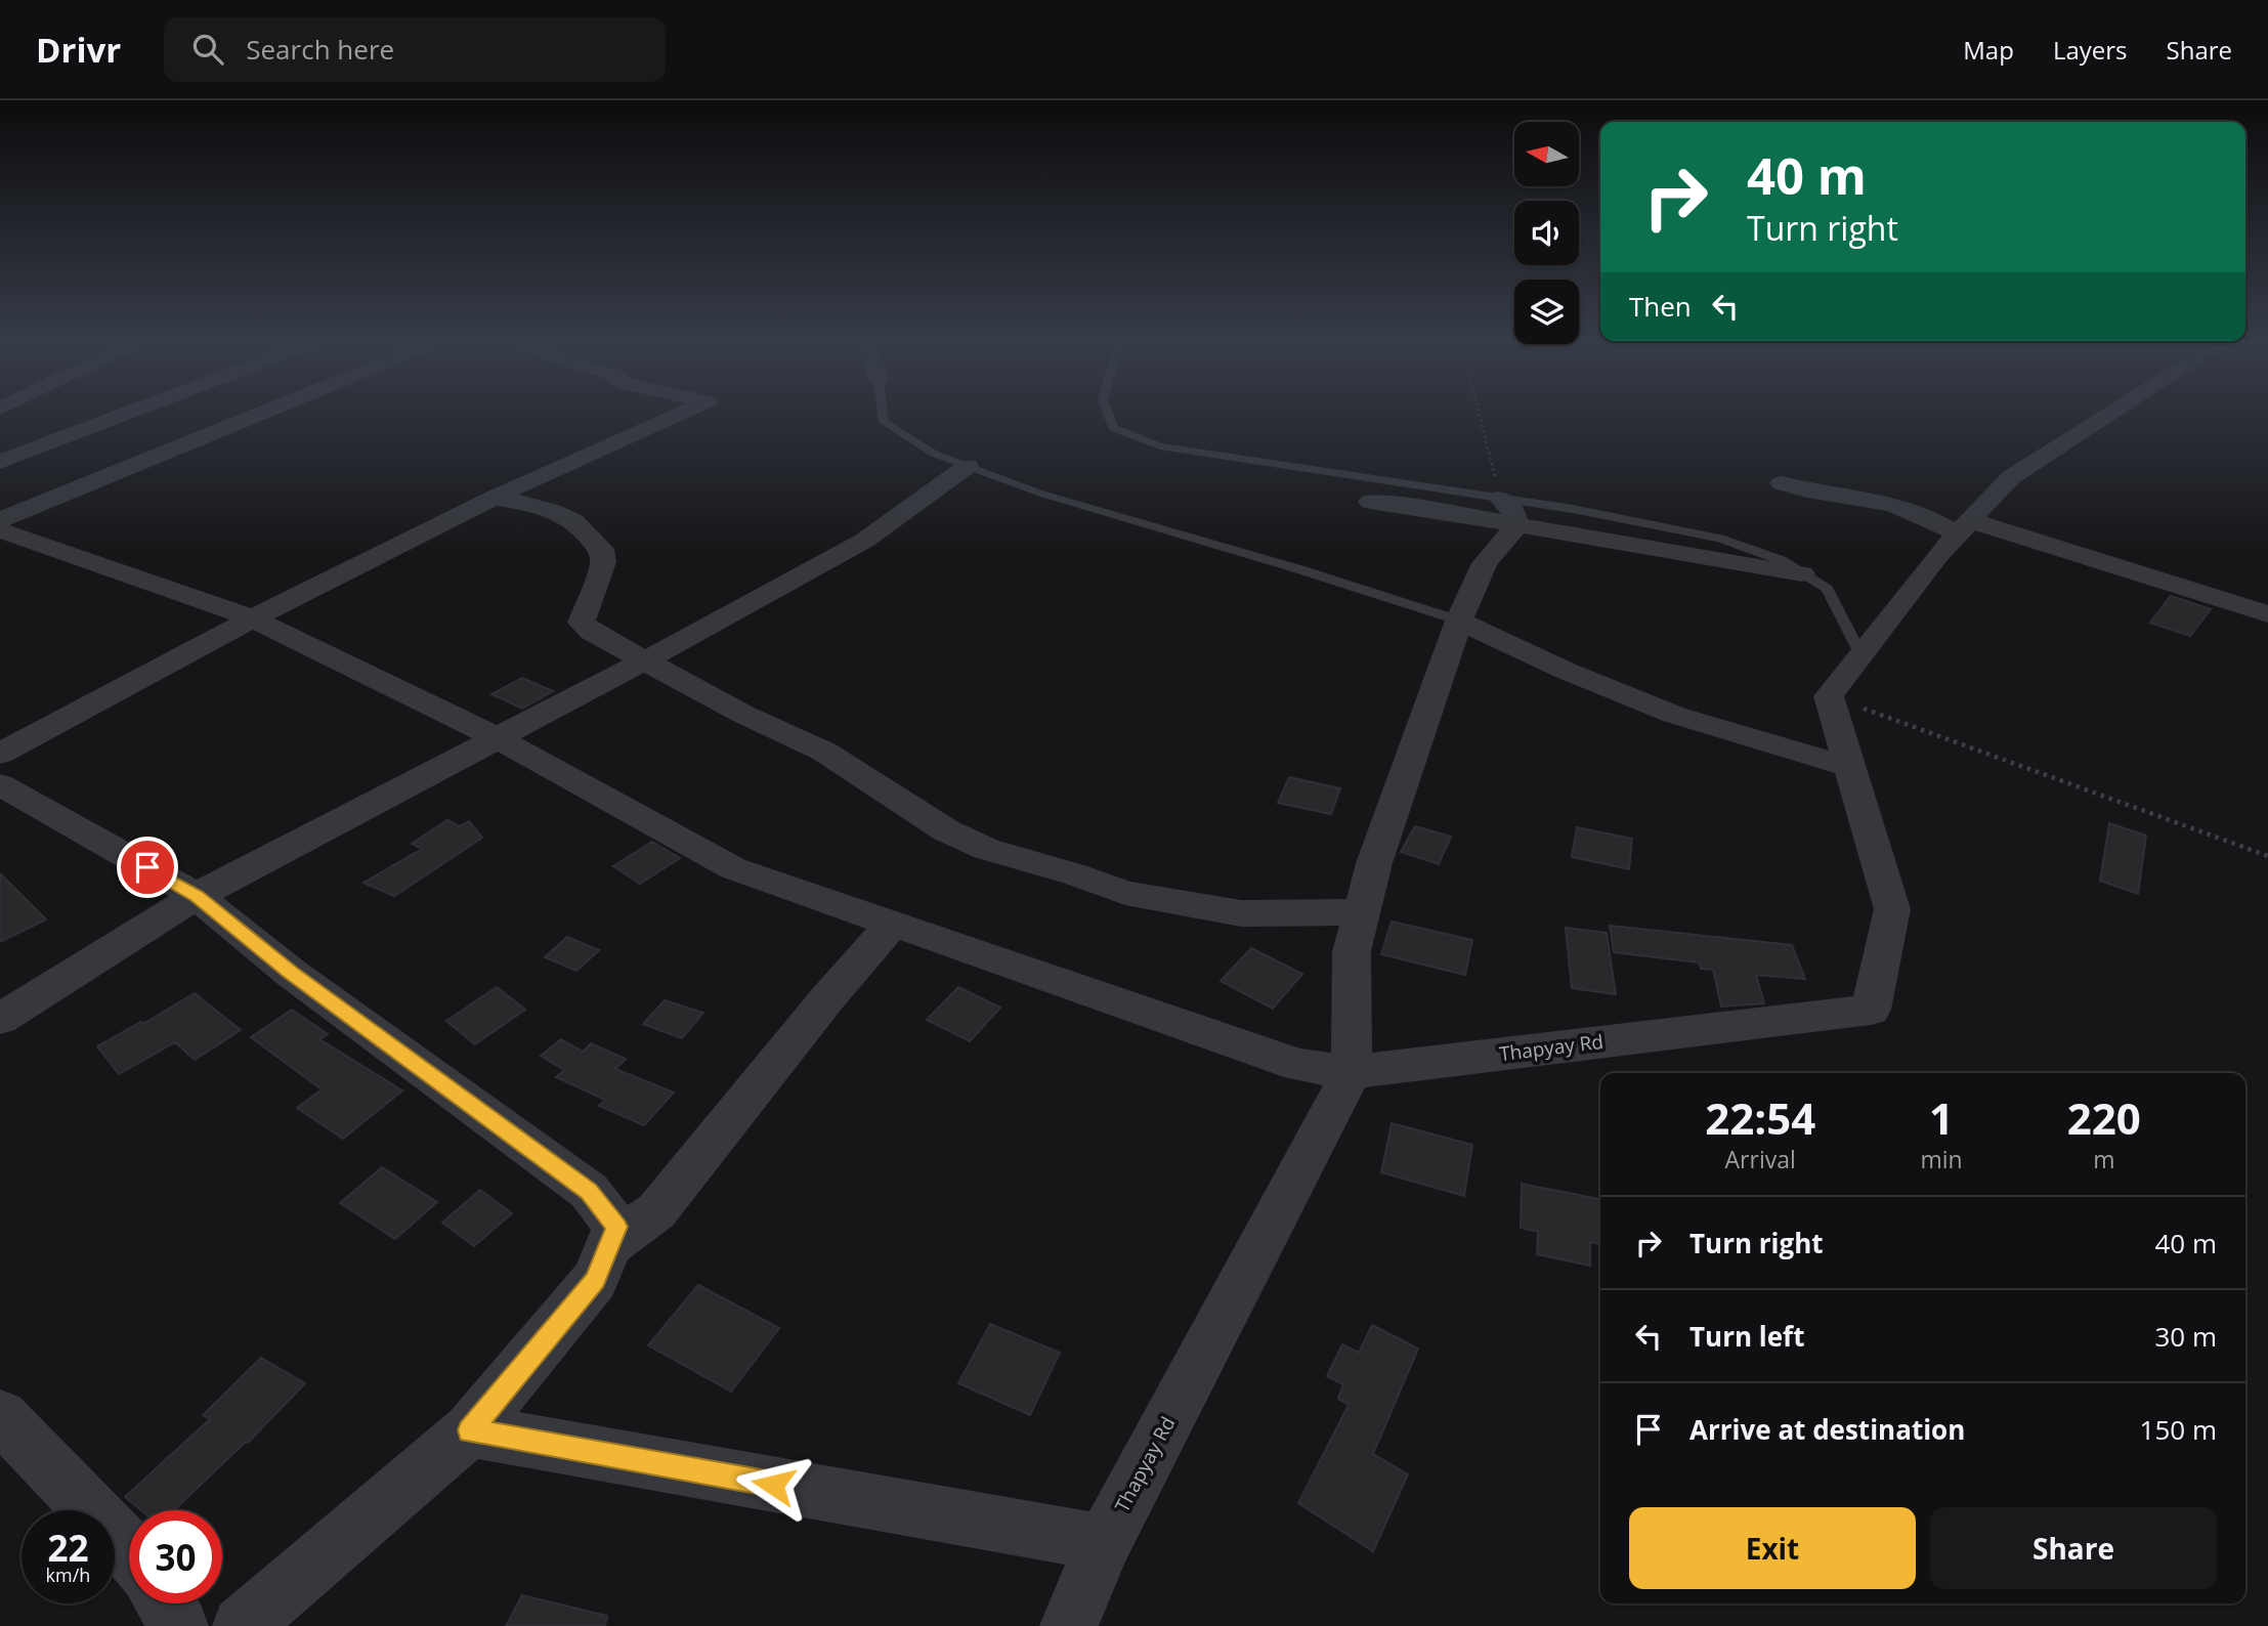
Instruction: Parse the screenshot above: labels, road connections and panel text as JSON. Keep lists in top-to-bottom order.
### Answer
{
  "streets": {
    "street": ["Thapyay Rd"]
  },
  "north": "left",
  "page": {
    "header": "Drivr",
    "search": "Search here",
    "nav": ["Map", "Layers", "Share"],
    "turn": ["40 m", "Turn right"],
    "then": "Then",
    "eta": [
      "22:54",
      "Arrival",
      "1",
      "min",
      "220",
      "m"
    ],
    "list": [
      {
        "name": "Turn right",
        "value": "40 m"
      },
      {
        "name": "Turn left",
        "value": "30 m"
      },
      {
        "name": "Arrive at destination",
        "value": "150 m"
      }
    ],
    "buttons": ["Exit", "Share"],
    "speed": "22 km/h",
    "limit": "30"
  }
}
